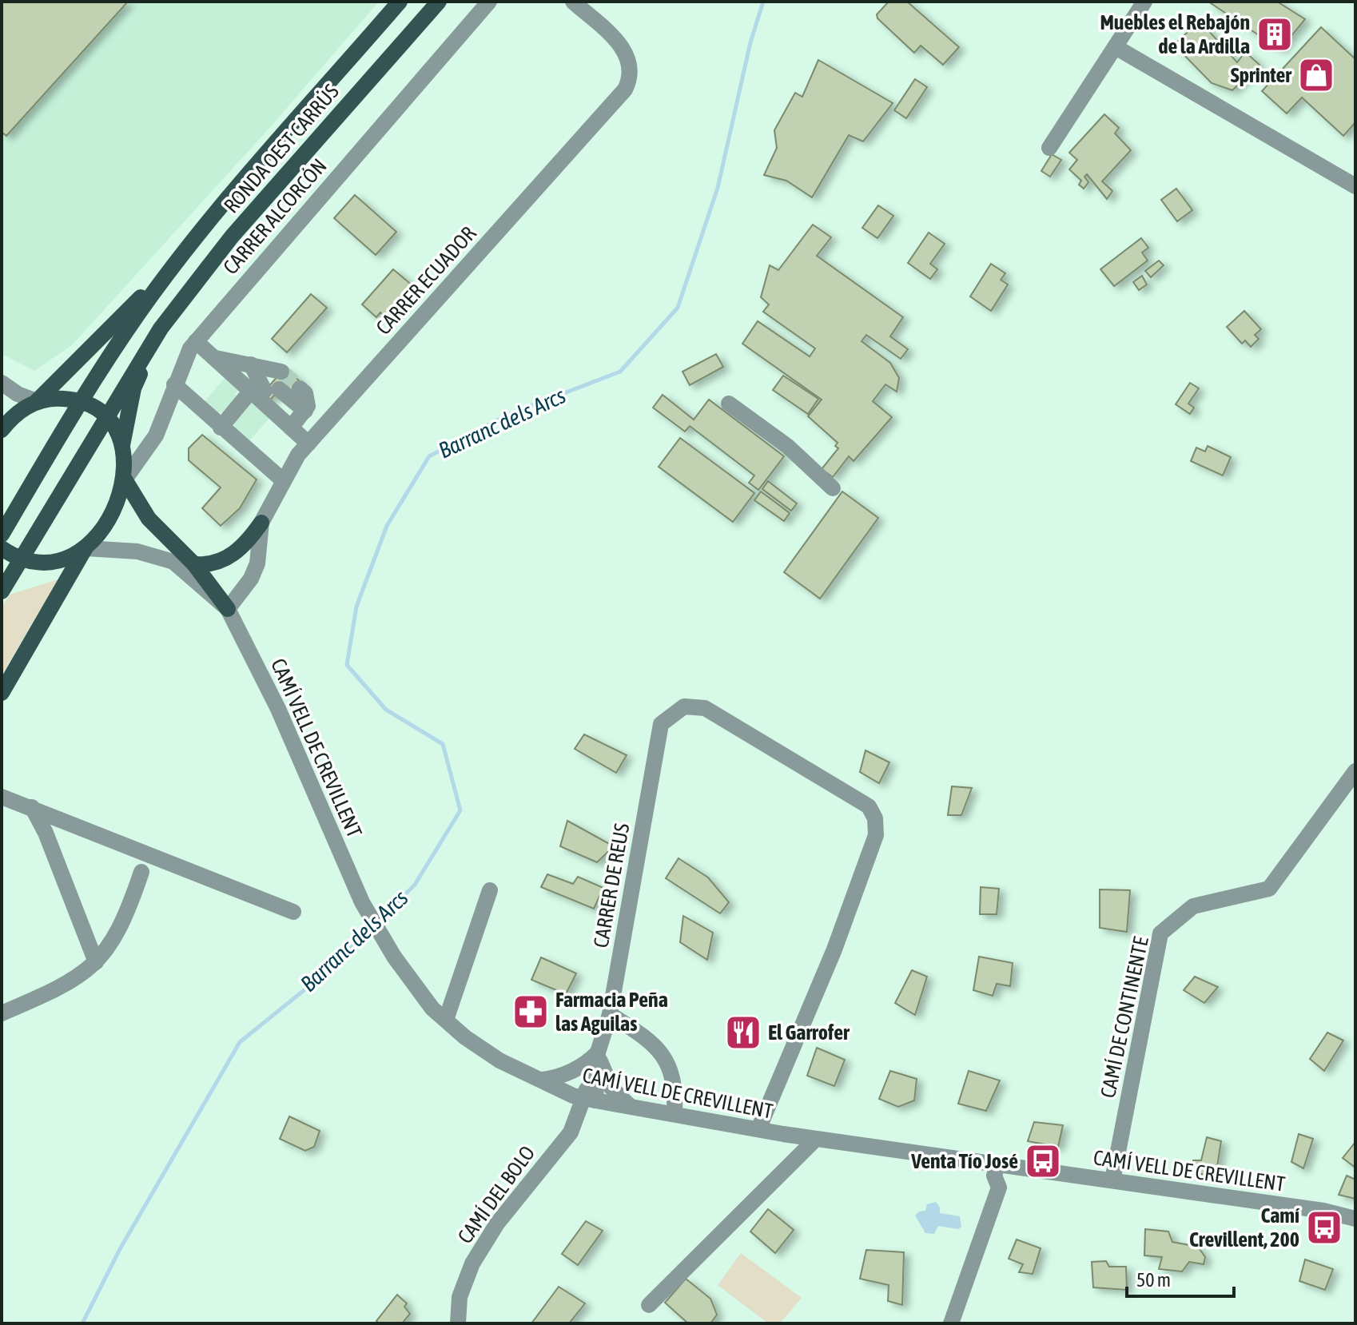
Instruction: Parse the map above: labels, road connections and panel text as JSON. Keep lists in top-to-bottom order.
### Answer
{
  "streets": {
    "main road": ["RONDA OEST CARRÚS"],
    "street": [
      "CARRER ALCORCÓN",
      "CARRER ECUADOR",
      "CAMÍ VELL DE CREVILLENT",
      "CARRER DE REUS",
      "CAMÍ DE CONTINENTE",
      "CAMÍ DEL BOLO"
    ]
  },
  "crossings": [
    ["RONDA OEST CARRÚS", "CARRER ALCORCÓN"],
    ["RONDA OEST CARRÚS", "CAMÍ VELL DE CREVILLENT"],
    ["CARRER ECUADOR", "CAMÍ VELL DE CREVILLENT"],
    ["CAMÍ VELL DE CREVILLENT", "CARRER DE REUS"],
    ["CAMÍ VELL DE CREVILLENT", "CAMÍ DE CONTINENTE"],
    ["CAMÍ VELL DE CREVILLENT", "CAMÍ DEL BOLO"],
    ["CARRER DE REUS", "CAMÍ DEL BOLO"]
  ],
  "water": ["Barranc dels Arcs"],
  "places": {
    "building": ["Muebles el Rebajón de la Ardilla"],
    "shop": ["Sprinter"],
    "pharmacy": ["Farmacia Peña las Aguilas"],
    "restaurant": ["El Garrofer"],
    "bus stop": ["Venta Tío José", "Camí Crevillent, 200"]
  },
  "scale_bar": "50 m"
}
